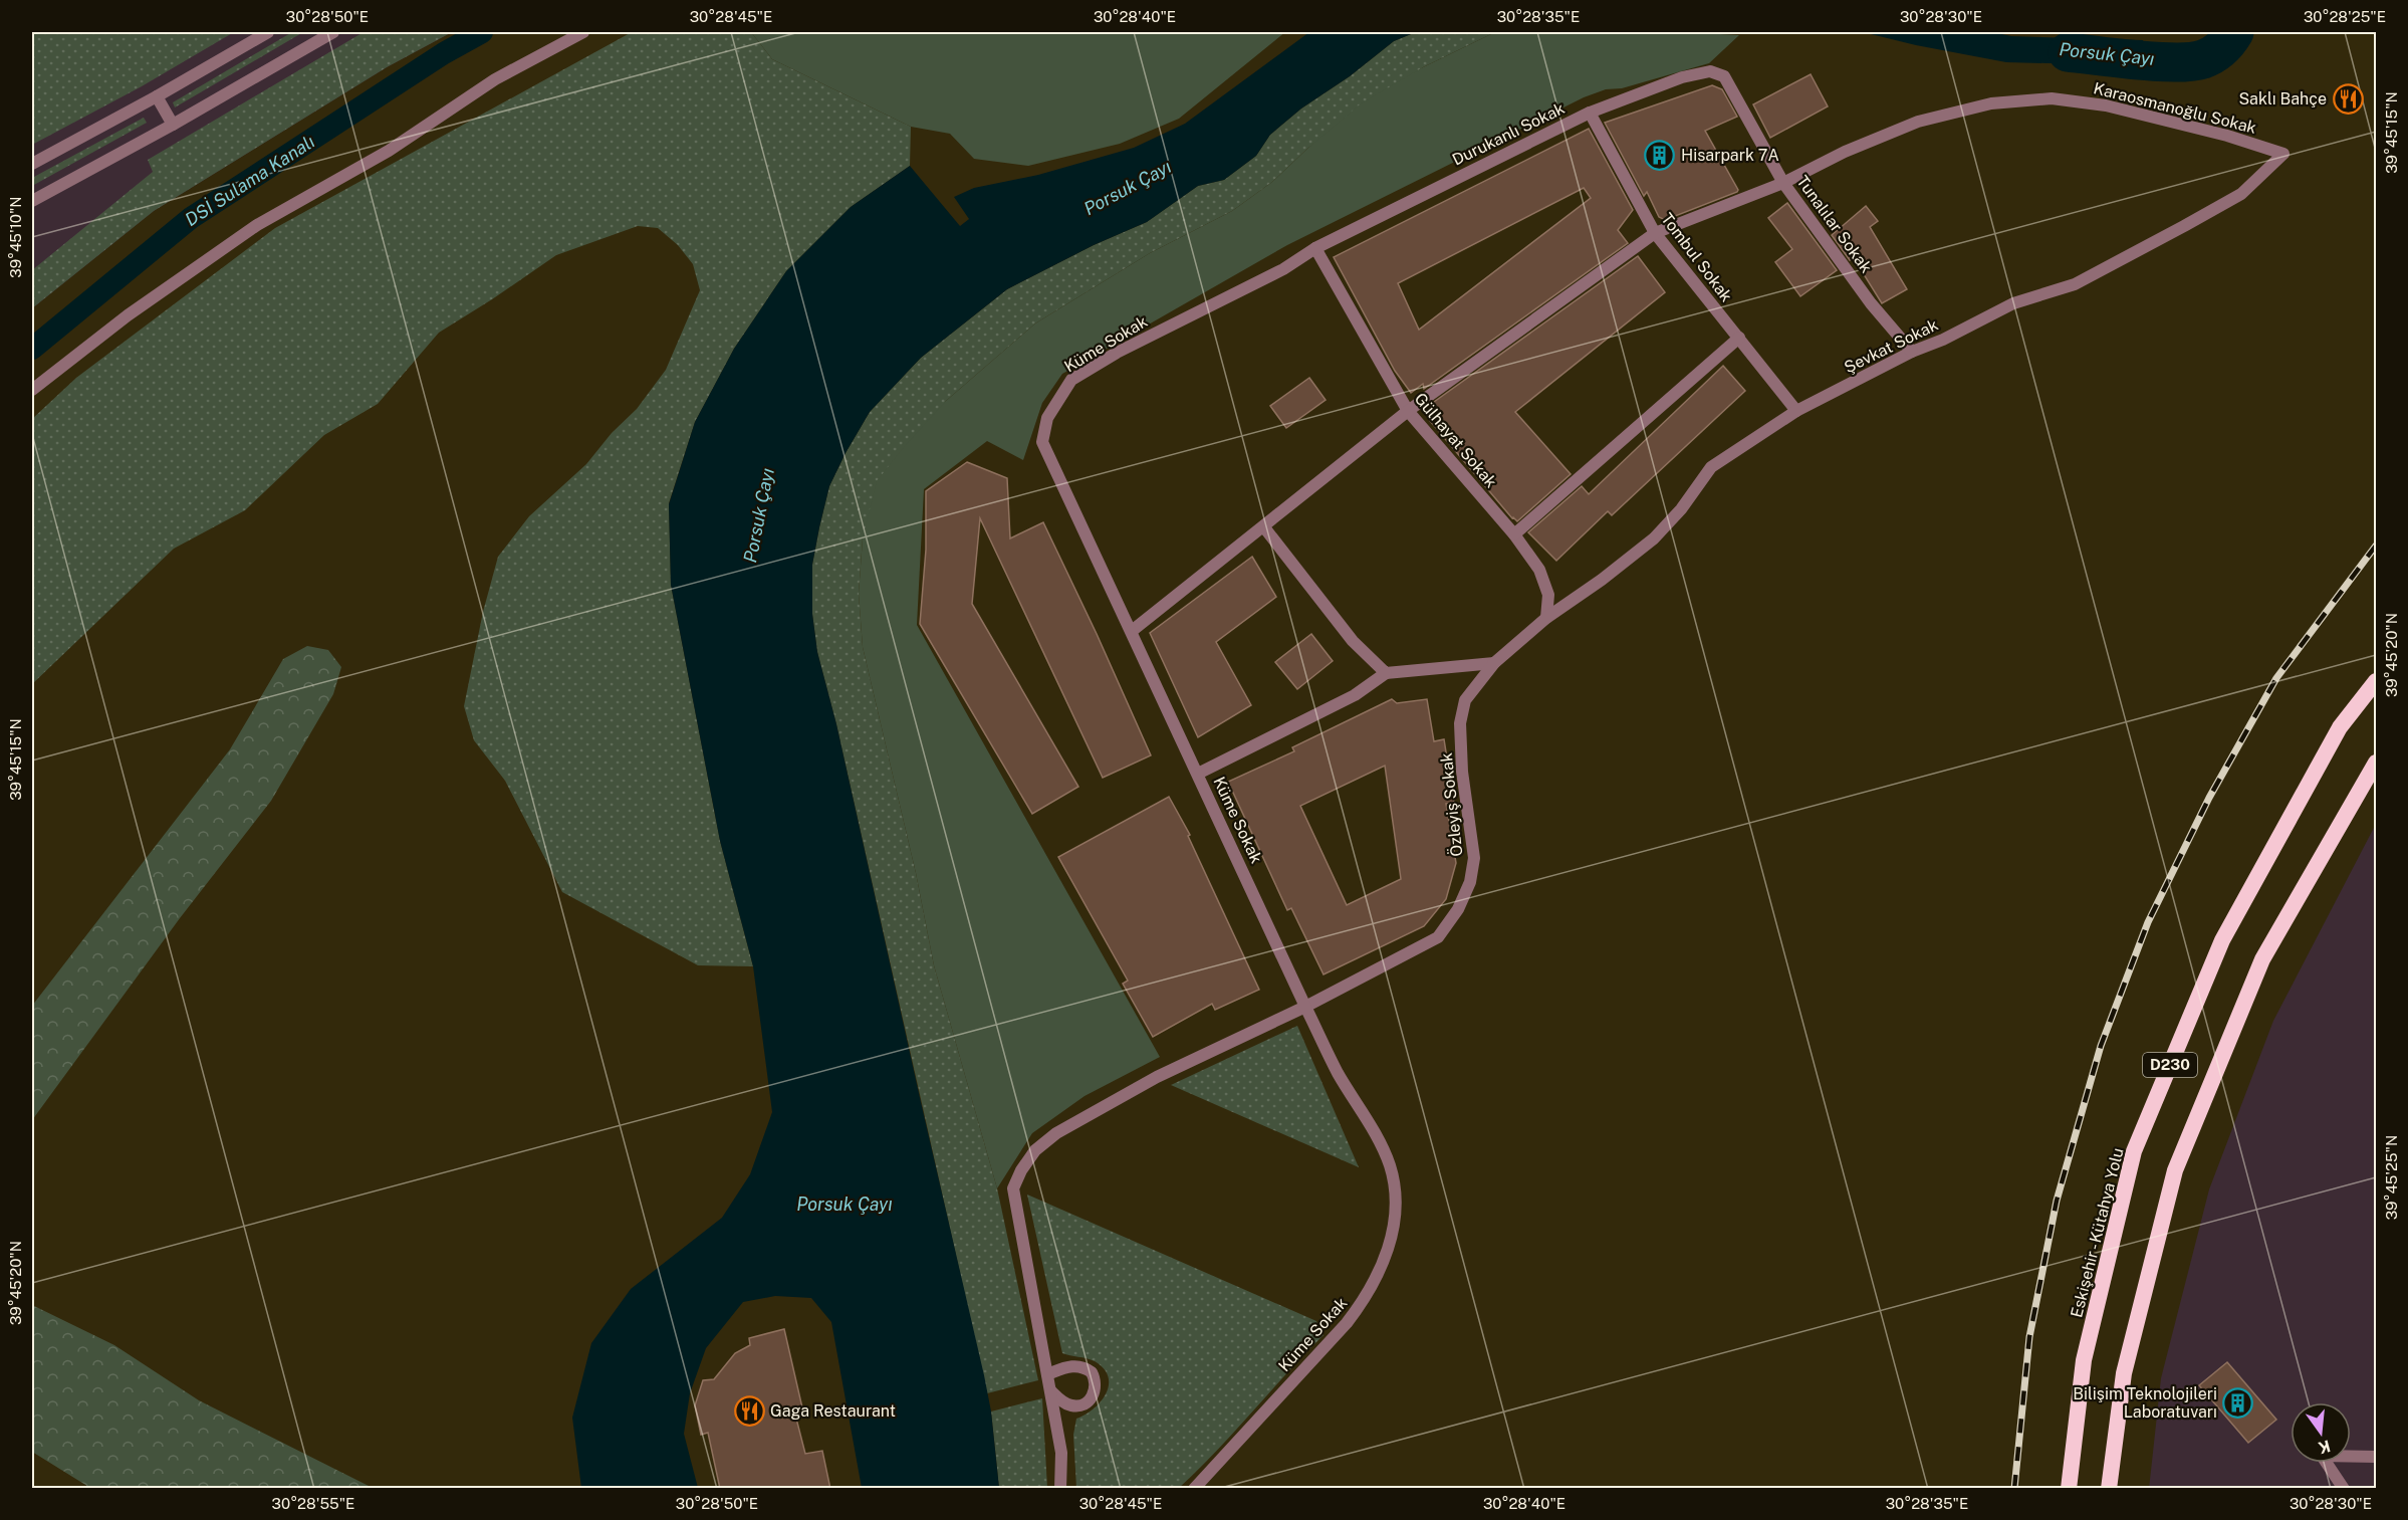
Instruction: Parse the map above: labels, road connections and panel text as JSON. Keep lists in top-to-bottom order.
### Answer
{
  "streets": {
    "highway": ["D230", "Eskişehir - Kütahya Yolu"],
    "street": [
      "Karaosmanoğlu Sokak",
      "Durukanlı Sokak",
      "Tunalılar Sokak",
      "Tombul Sokak",
      "Küme Sokak",
      "Şevkat Sokak",
      "Gülhayat Sokak",
      "Özleyiş Sokak"
    ]
  },
  "crossings": [
    ["Karaosmanoğlu Sokak", "Tunalılar Sokak"],
    ["Karaosmanoğlu Sokak", "Tombul Sokak"],
    ["Karaosmanoğlu Sokak", "Küme Sokak"],
    ["Karaosmanoğlu Sokak", "Şevkat Sokak"],
    ["Karaosmanoğlu Sokak", "Gülhayat Sokak"],
    ["Durukanlı Sokak", "Tunalılar Sokak"],
    ["Durukanlı Sokak", "Tombul Sokak"],
    ["Durukanlı Sokak", "Küme Sokak"],
    ["Durukanlı Sokak", "Gülhayat Sokak"],
    ["Tunalılar Sokak", "Şevkat Sokak"],
    ["Tombul Sokak", "Şevkat Sokak"],
    ["Küme Sokak", "Gülhayat Sokak"],
    ["Küme Sokak", "Özleyiş Sokak"],
    ["Şevkat Sokak", "Gülhayat Sokak"],
    ["Şevkat Sokak", "Özleyiş Sokak"],
    ["Gülhayat Sokak", "Özleyiş Sokak"]
  ],
  "water": ["Porsuk Çayı", "DSİ Sulama Kanalı"],
  "places": {
    "restaurant": ["Saklı Bahçe", "Gaga Restaurant"],
    "building": ["Hisarpark 7A", "Bilişim Teknolojileri Laboratuvarı"]
  },
  "north": "bottom",
  "coordinates": [
    "30°28'50\"E",
    "30°28'45\"E",
    "30°28'40\"E",
    "30°28'35\"E",
    "30°28'30\"E",
    "30°28'25\"E",
    "39°45'15\"N",
    "39°45'10\"N",
    "39°45'20\"N",
    "39°45'25\"N",
    "30°28'55\"E"
  ]
}
